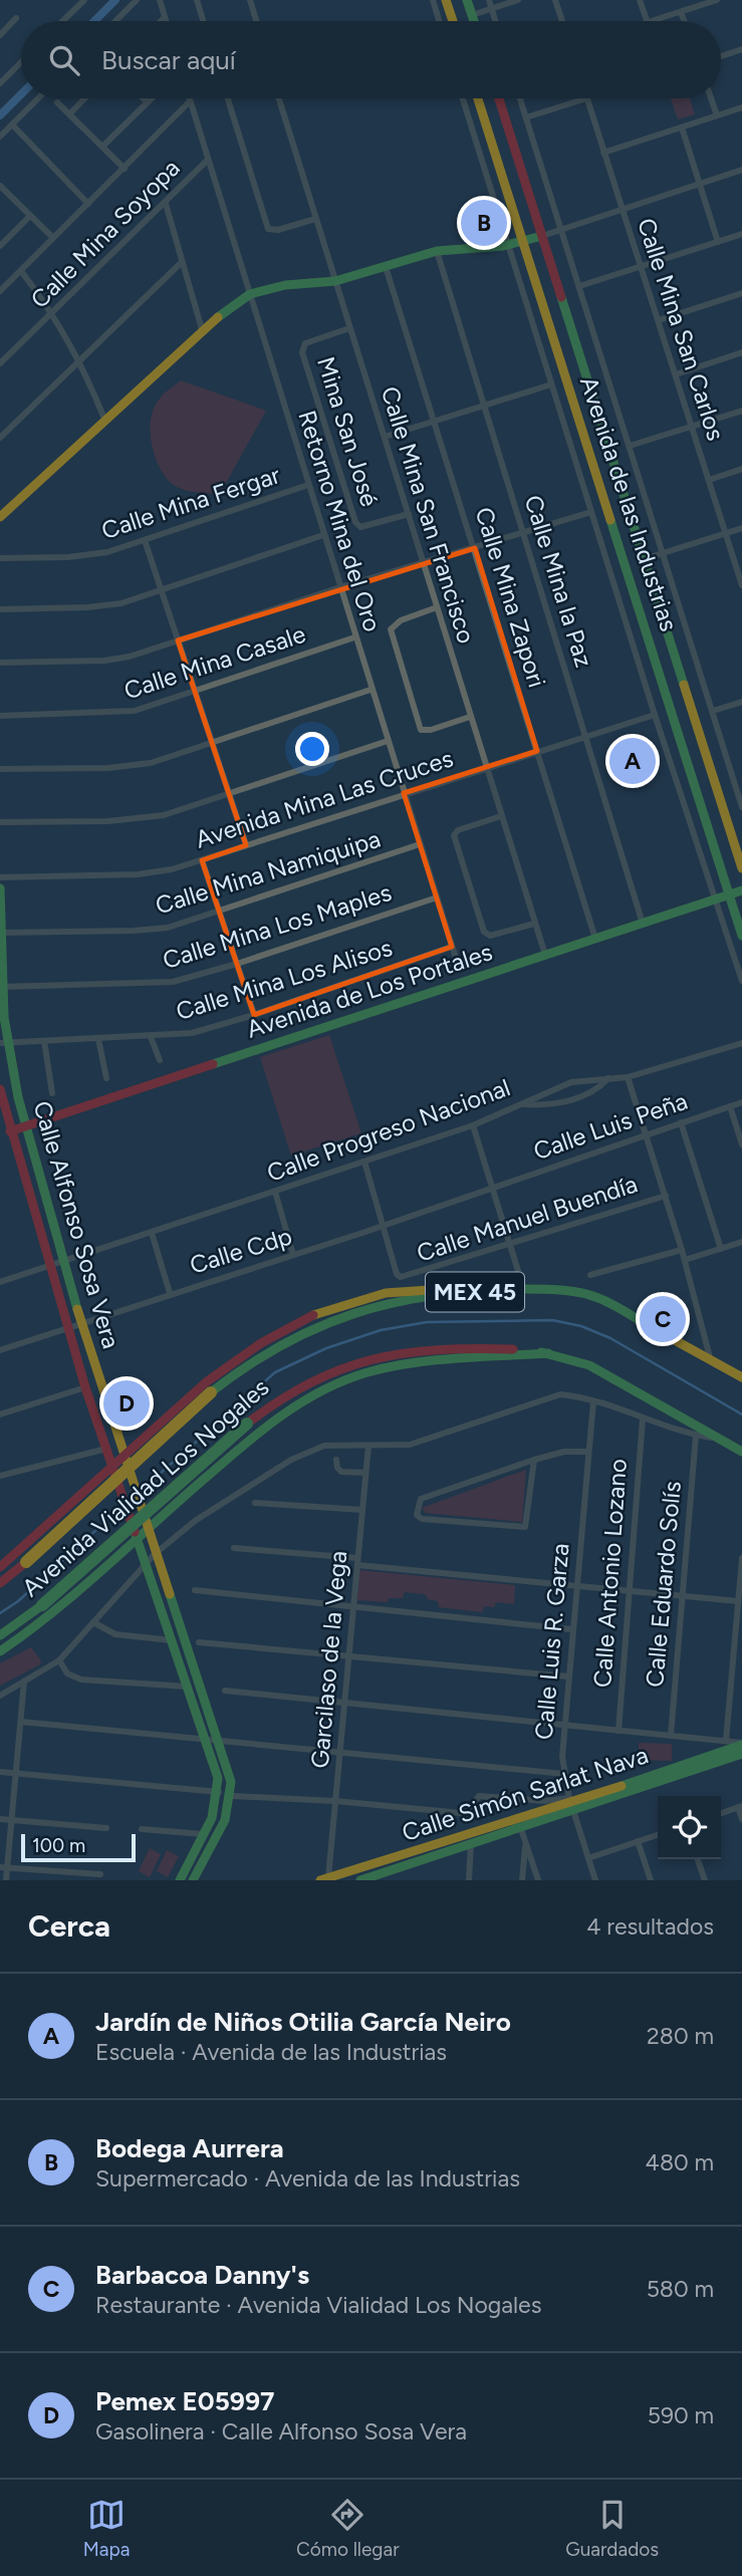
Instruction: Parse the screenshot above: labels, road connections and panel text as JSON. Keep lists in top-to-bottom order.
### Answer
{
  "streets": {
    "main road": [
      "Avenida de las Industrias",
      "Avenida de Los Portales",
      "Calle Alfonso Sosa Vera",
      "MEX 45",
      "Avenida Vialidad Los Nogales",
      "Calle Simón Sarlat Nava"
    ],
    "street": [
      "Calle Mina Soyopa",
      "Calle Mina San Carlos",
      "Mina San José",
      "Calle Mina Fergar",
      "Calle Mina San Francisco",
      "Retorno Mina del Oro",
      "Calle Mina la Paz",
      "Calle Mina Zapori",
      "Calle Mina Casale",
      "Avenida Mina Las Cruces",
      "Calle Mina Namiquipa",
      "Calle Mina Los Maples",
      "Calle Mina Los Alisos",
      "Calle Luis Peña",
      "Calle Progreso Nacional",
      "Calle Manuel Buendía",
      "Calle Cdp",
      "Calle Antonio Lozano",
      "Calle Eduardo Solís",
      "Calle Luis R. Garza",
      "Garcilaso de la Vega"
    ]
  },
  "crossings": [
    ["Calle Mina Soyopa", "Retorno Mina del Oro"],
    ["Mina San José", "Calle Mina San Francisco"],
    ["Calle Mina Fergar", "Retorno Mina del Oro"],
    ["Avenida de las Industrias", "Avenida Mina Las Cruces"],
    ["Avenida de las Industrias", "Avenida de Los Portales"],
    ["Calle Mina San Francisco", "Avenida Mina Las Cruces"],
    ["Calle Mina San Francisco", "Avenida de Los Portales"],
    ["Retorno Mina del Oro", "Calle Mina Casale"],
    ["Retorno Mina del Oro", "Avenida Mina Las Cruces"],
    ["Retorno Mina del Oro", "Calle Mina Namiquipa"],
    ["Retorno Mina del Oro", "Calle Mina Los Maples"],
    ["Retorno Mina del Oro", "Calle Mina Los Alisos"],
    ["Calle Mina la Paz", "Avenida Mina Las Cruces"],
    ["Calle Mina la Paz", "Avenida de Los Portales"],
    ["Calle Mina Zapori", "Avenida Mina Las Cruces"],
    ["Calle Mina Zapori", "Avenida de Los Portales"],
    ["Calle Mina Namiquipa", "Calle Alfonso Sosa Vera"],
    ["Calle Mina Los Maples", "Calle Alfonso Sosa Vera"],
    ["Calle Mina Los Alisos", "Calle Alfonso Sosa Vera"],
    ["Avenida de Los Portales", "Calle Alfonso Sosa Vera"],
    ["Calle Luis Peña", "Calle Cdp"],
    ["Calle Progreso Nacional", "Calle Alfonso Sosa Vera"],
    ["Calle Manuel Buendía", "Calle Cdp"],
    ["Calle Alfonso Sosa Vera", "Calle Cdp"],
    ["Calle Alfonso Sosa Vera", "Avenida Vialidad Los Nogales"],
    ["Avenida Vialidad Los Nogales", "Calle Antonio Lozano"],
    ["Avenida Vialidad Los Nogales", "Calle Eduardo Solís"],
    ["Avenida Vialidad Los Nogales", "Calle Luis R. Garza"],
    ["Avenida Vialidad Los Nogales", "Garcilaso de la Vega"],
    ["Calle Luis R. Garza", "Calle Simón Sarlat Nava"],
    ["Garcilaso de la Vega", "Calle Simón Sarlat Nava"]
  ],
  "scale_bar": "100 m",
  "page": {
    "search": "Buscar aquí",
    "pins": [
      "B",
      "A",
      "C",
      "D"
    ],
    "scale": "100 m",
    "heading": ["Cerca", "4 resultados"],
    "list": [
      {
        "mark": "A",
        "name": "Jardín de Niños Otilia García Neiro",
        "note": "Escuela · Avenida de las Industrias",
        "value": "280 m"
      },
      {
        "mark": "B",
        "name": "Bodega Aurrera",
        "note": "Supermercado · Avenida de las Industrias",
        "value": "480 m"
      },
      {
        "mark": "C",
        "name": "Barbacoa Danny's",
        "note": "Restaurante · Avenida Vialidad Los Nogales",
        "value": "580 m"
      },
      {
        "mark": "D",
        "name": "Pemex E05997",
        "note": "Gasolinera · Calle Alfonso Sosa Vera",
        "value": "590 m"
      }
    ],
    "nav": ["Mapa", "Cómo llegar", "Guardados"]
  }
}
